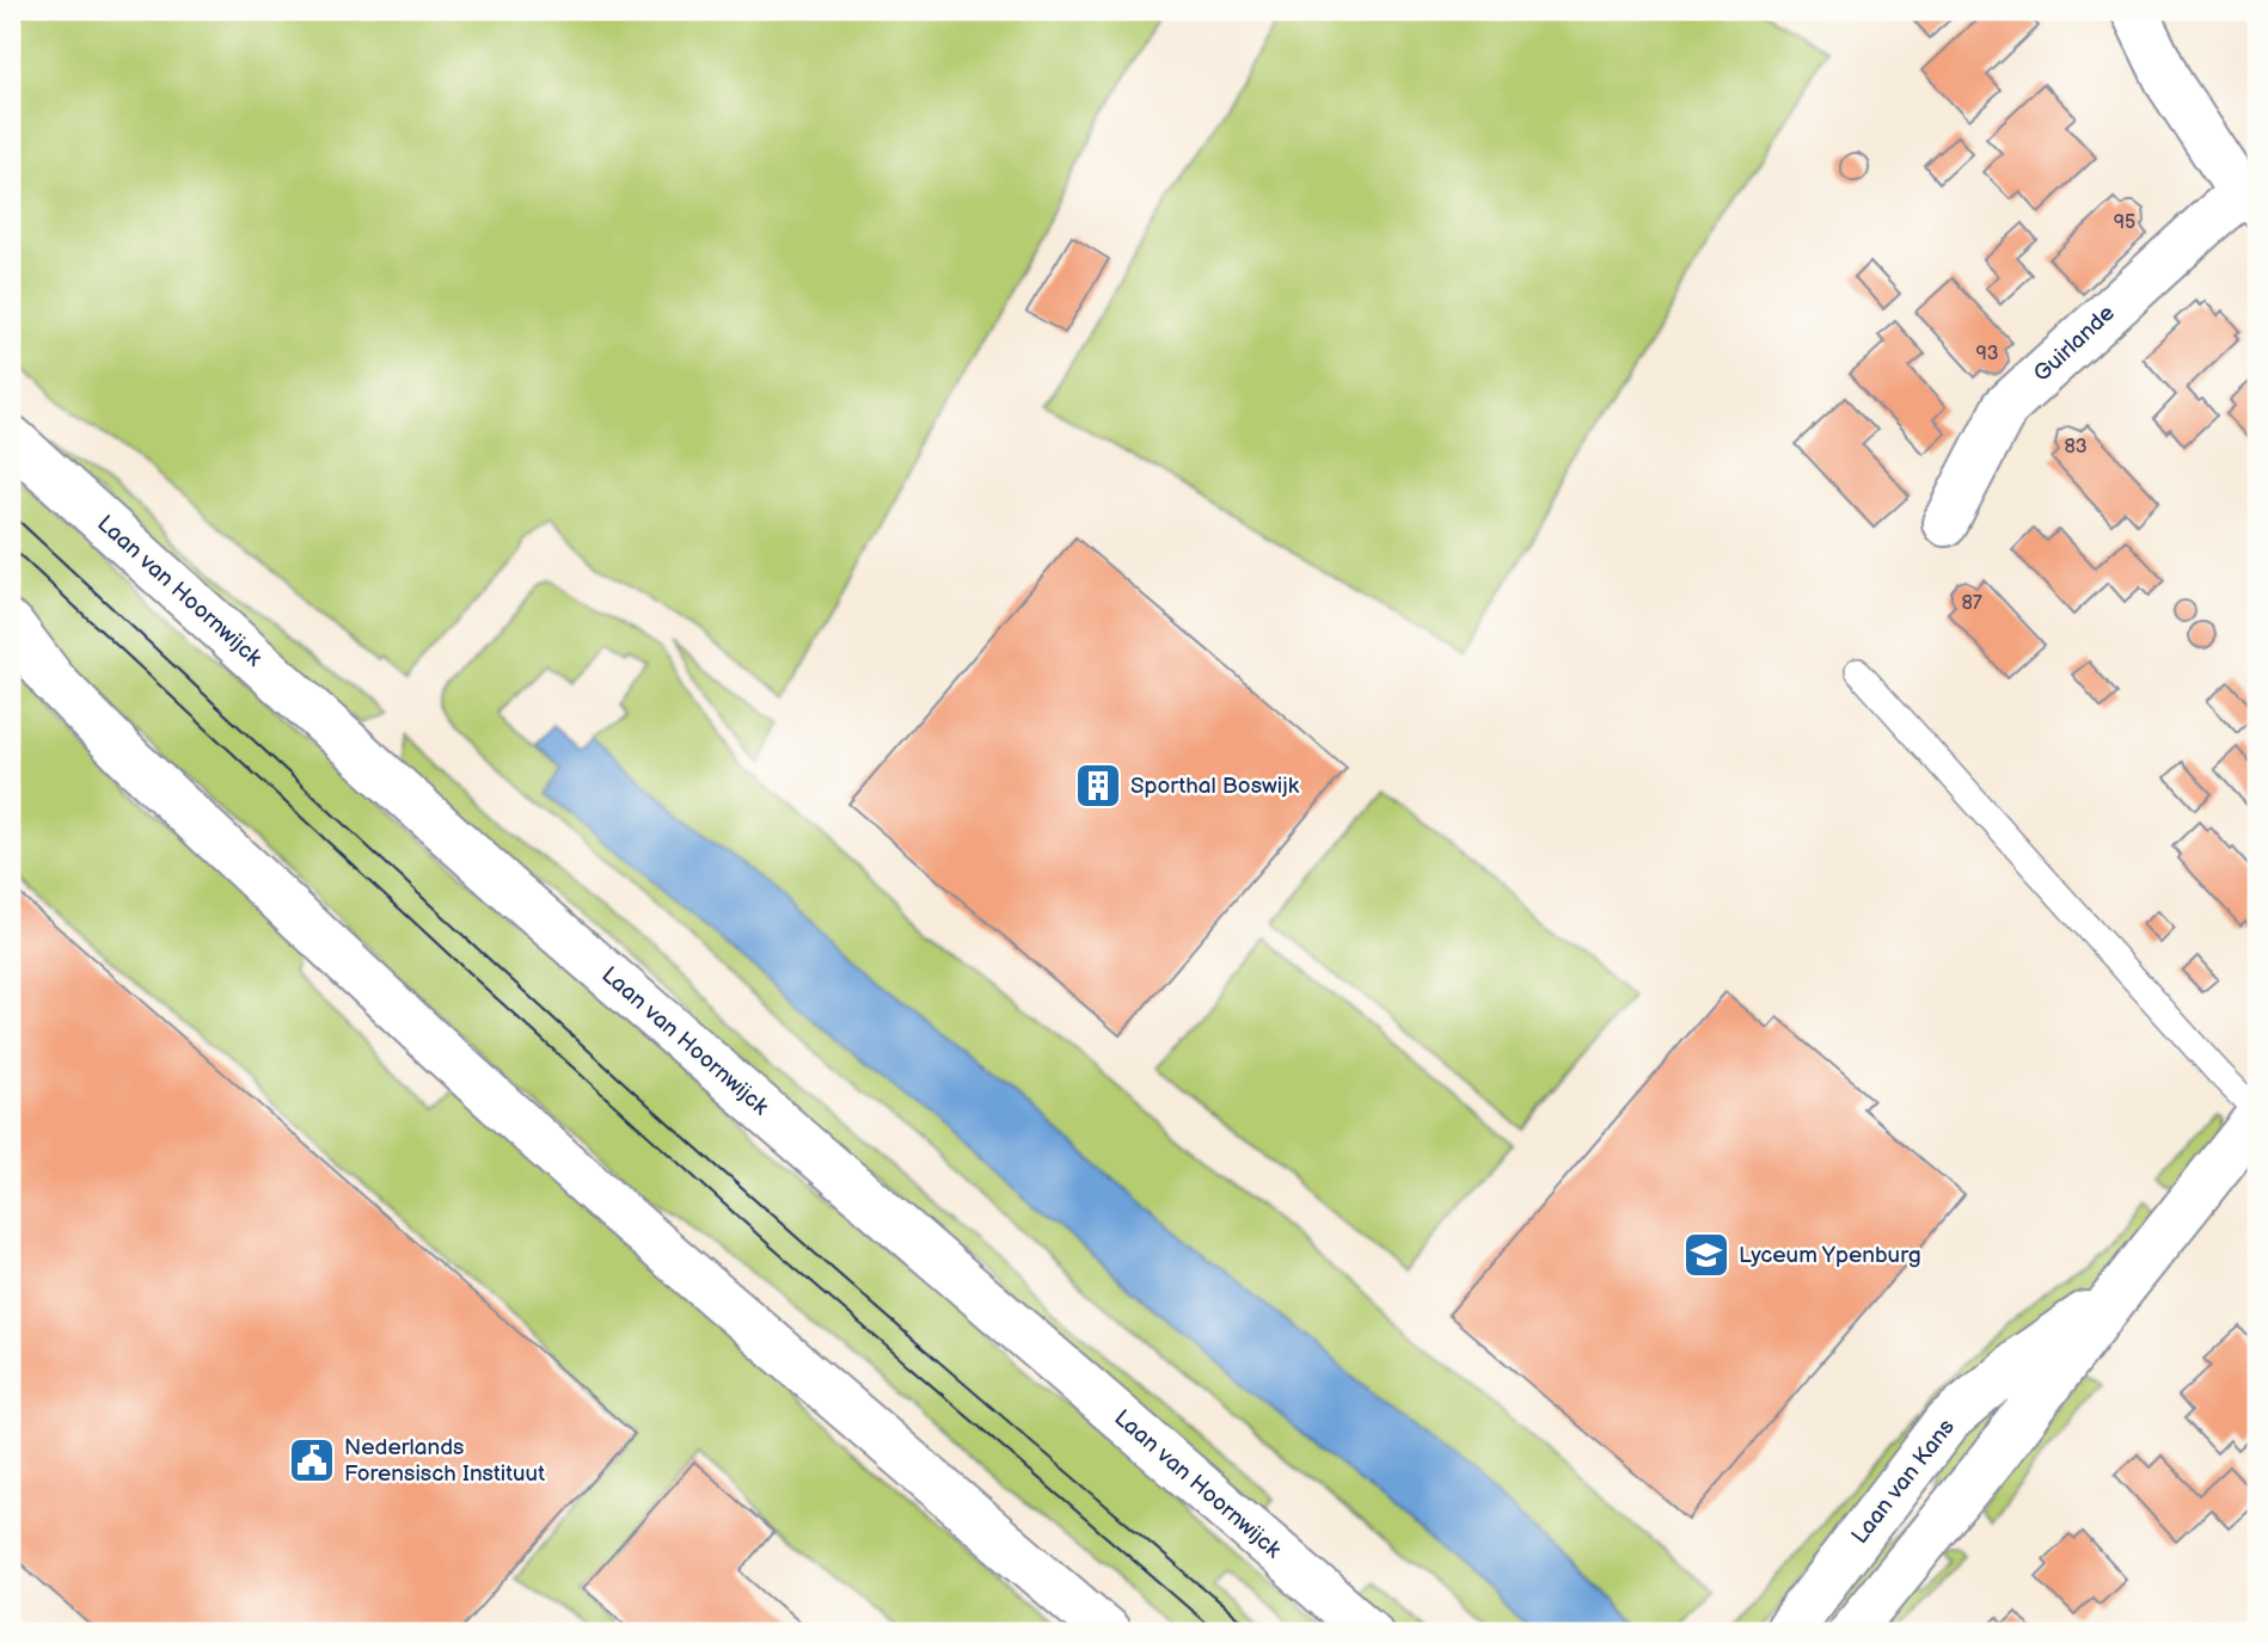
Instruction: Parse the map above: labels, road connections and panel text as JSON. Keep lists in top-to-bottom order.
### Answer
{
  "streets": {
    "main road": ["Guirlande", "Laan van Hoornwijck", "Laan van Kans"]
  },
  "places": {
    "building": ["Sporthal Boswijk"],
    "school or university": ["Lyceum Ypenburg"],
    "public building": ["Nederlands Forensisch Instituut"]
  },
  "house_numbers": [
    "95",
    "93",
    "83",
    "87"
  ]
}
